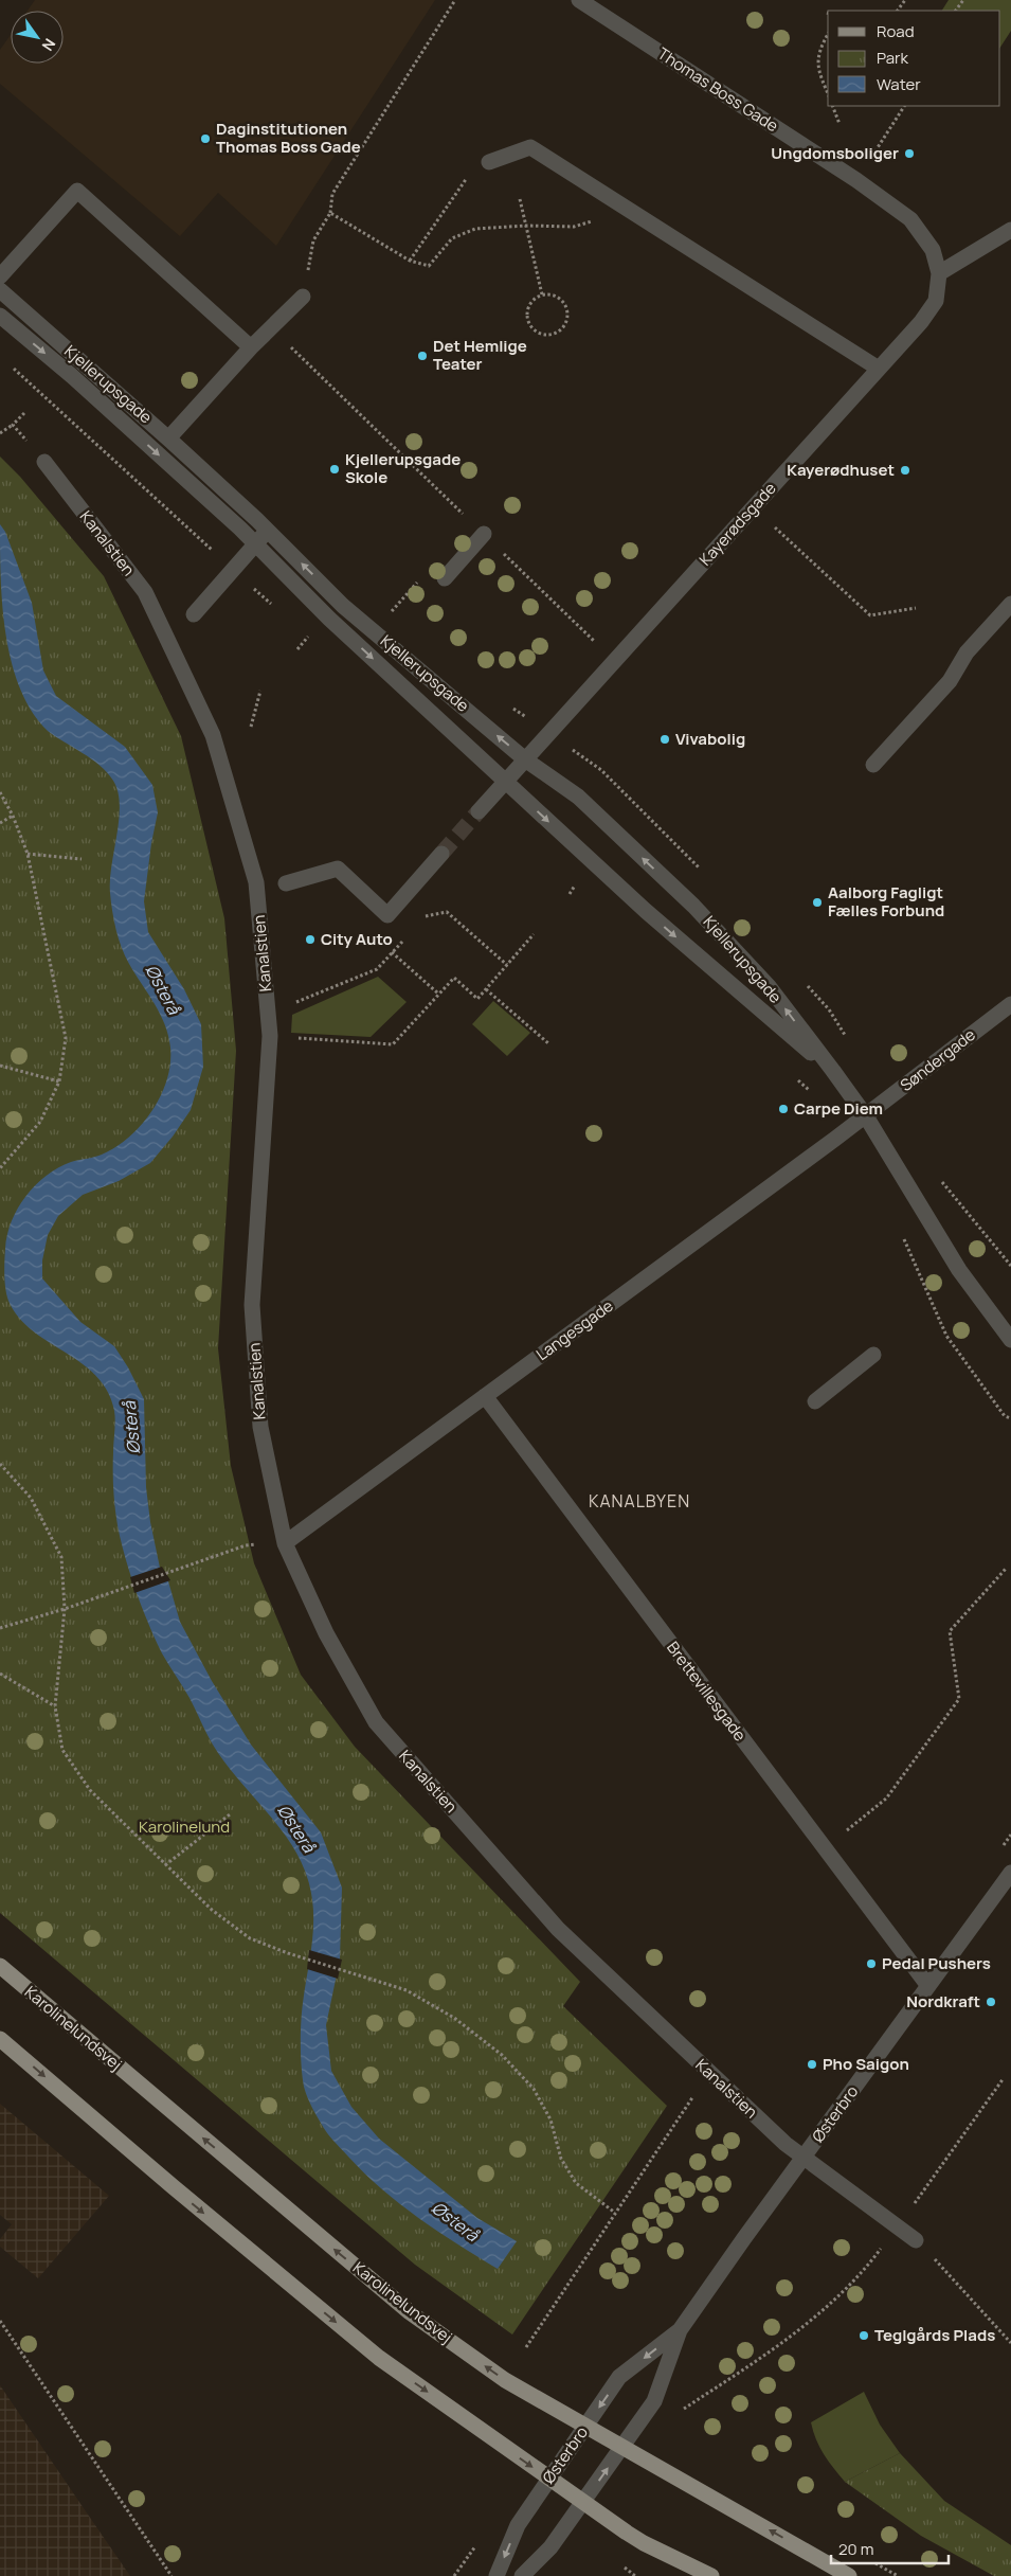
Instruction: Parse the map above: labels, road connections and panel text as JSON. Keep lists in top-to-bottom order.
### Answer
{
  "streets": {
    "main road": ["Karolinelundsvej"],
    "street": [
      "Thomas Boss Gade",
      "Kjellerupsgade",
      "Kayerødsgade",
      "Kanalstien",
      "Søndergade",
      "Langesgade",
      "Brettevillesgade",
      "Østerbro"
    ]
  },
  "crossings": [
    ["Thomas Boss Gade", "Kayerødsgade"],
    ["Kjellerupsgade", "Kayerødsgade"],
    ["Kjellerupsgade", "Søndergade"],
    ["Kjellerupsgade", "Langesgade"],
    ["Kanalstien", "Langesgade"],
    ["Kanalstien", "Østerbro"],
    ["Søndergade", "Langesgade"],
    ["Langesgade", "Brettevillesgade"],
    ["Brettevillesgade", "Østerbro"],
    ["Karolinelundsvej", "Østerbro"]
  ],
  "districts": ["KANALBYEN"],
  "water": ["Østerå"],
  "parks": ["Karolinelund"],
  "places": [
    "Daginstitutionen Thomas Boss Gade",
    "Ungdomsboliger",
    "Det Hemlige Teater",
    "Kjellerupsgade Skole",
    "Kayerødhuset",
    "Vivabolig",
    "Aalborg Fagligt Fælles Forbund",
    "City Auto",
    "Carpe Diem",
    "Pedal Pushers",
    "Nordkraft",
    "Pho Saigon",
    "Teglgårds Plads"
  ],
  "legend": ["Road", "Park", "Water"],
  "scale_bar": "20 m",
  "north": "bottom right"
}
